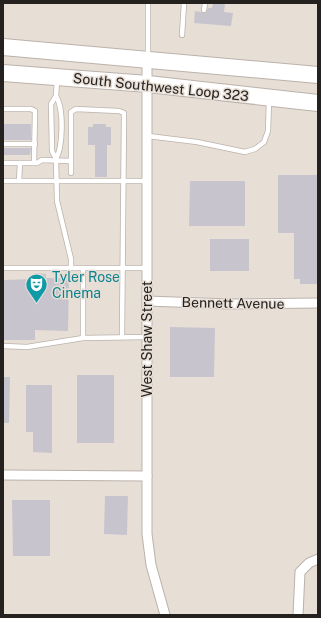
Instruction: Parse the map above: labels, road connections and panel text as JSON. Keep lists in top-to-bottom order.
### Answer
{
  "streets": {
    "highway": ["South Southwest Loop 323"],
    "street": ["Bennett Avenue", "West Shaw Street"]
  },
  "crossings": [
    ["South Southwest Loop 323", "West Shaw Street"],
    ["Bennett Avenue", "West Shaw Street"]
  ],
  "places": {
    "theatre": ["Tyler Rose Cinema"]
  }
}
